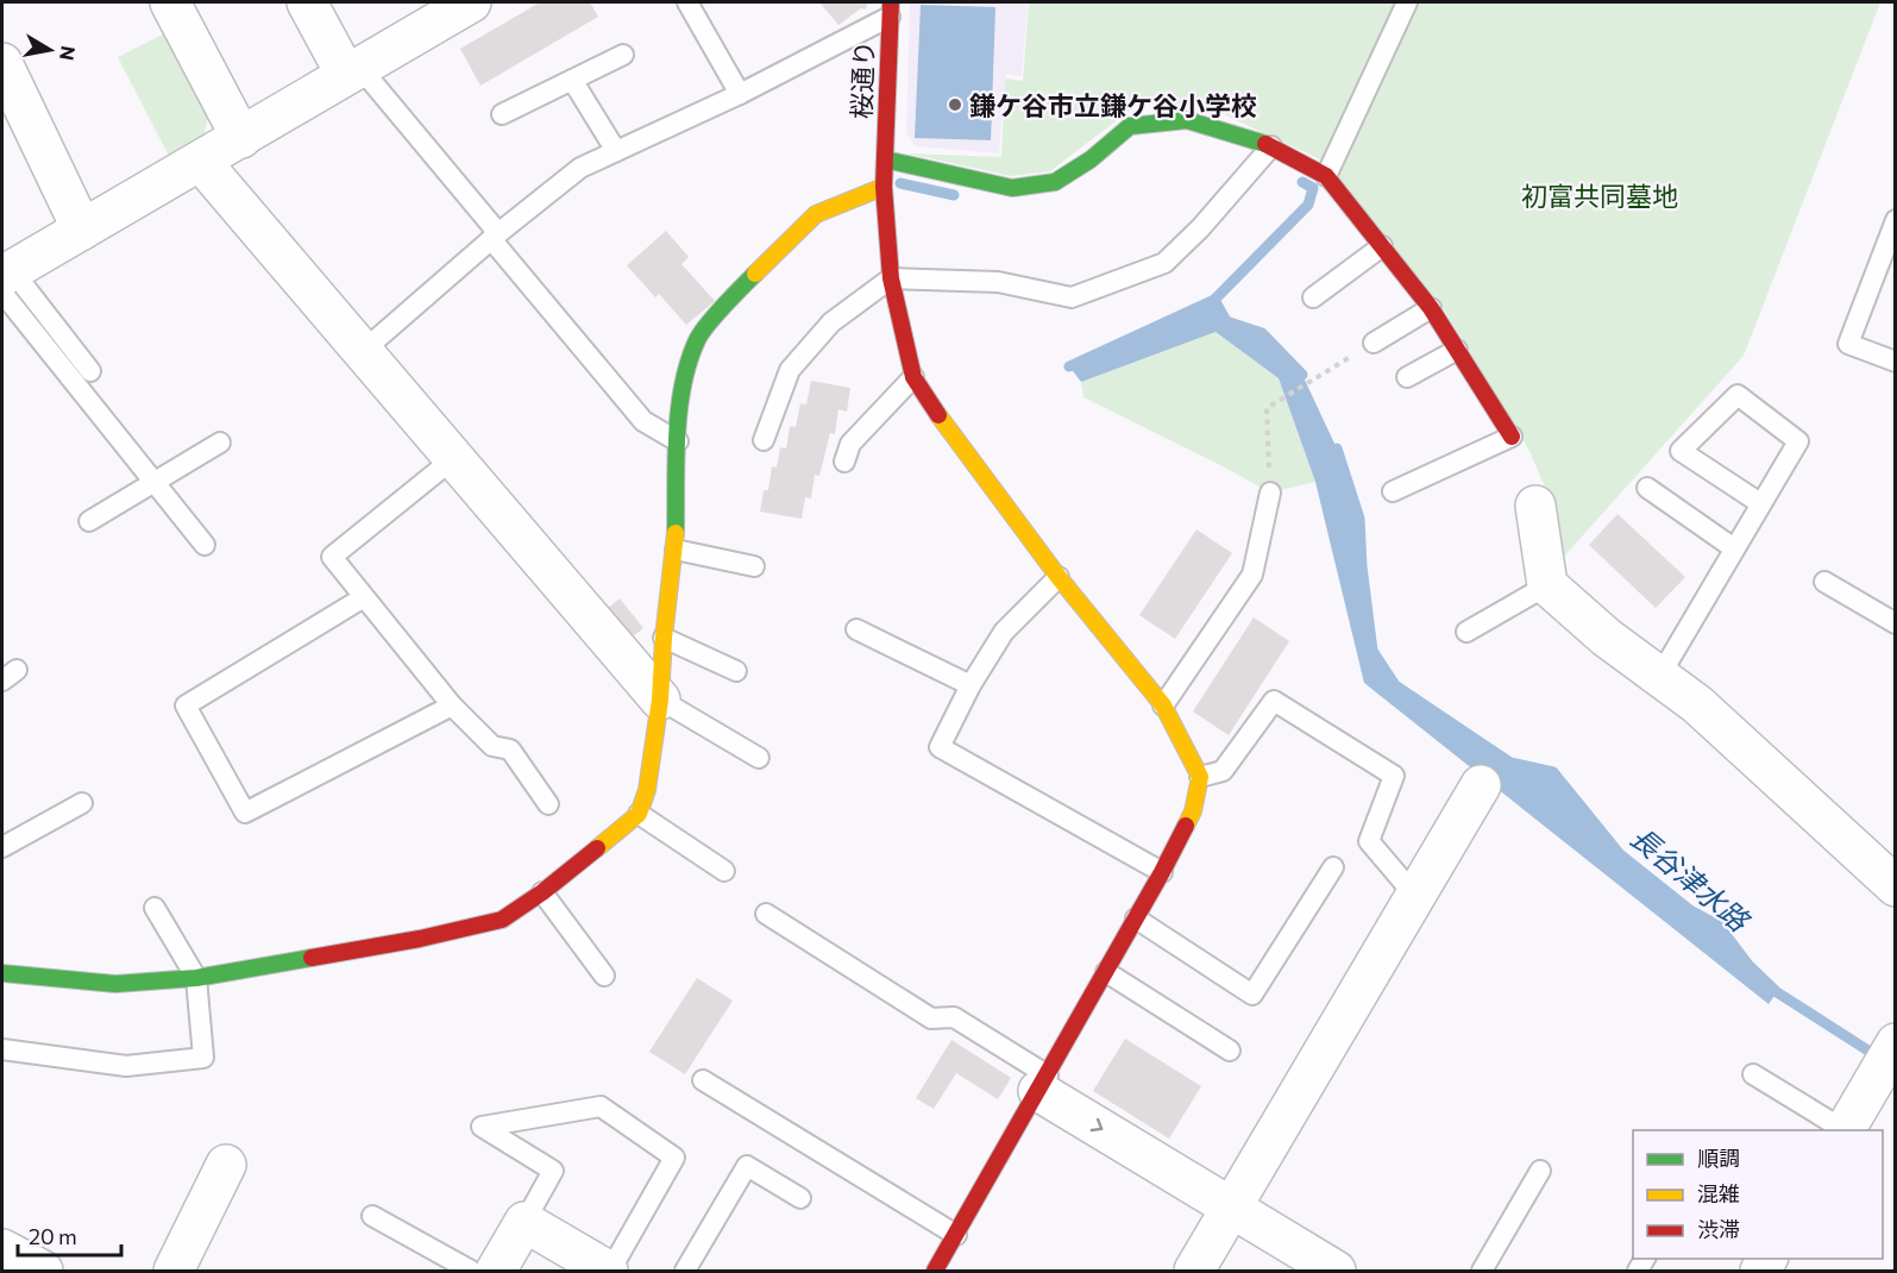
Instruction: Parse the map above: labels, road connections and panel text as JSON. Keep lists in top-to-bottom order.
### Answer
{
  "streets": {
    "street": ["桜通り"]
  },
  "water": ["長谷津水路"],
  "parks": ["初富共同墓地"],
  "places": ["鎌ケ谷市立鎌ケ谷小学校"],
  "legend": ["順調", "混雑", "渋滞"],
  "scale_bar": "20 m",
  "north": "right"
}
